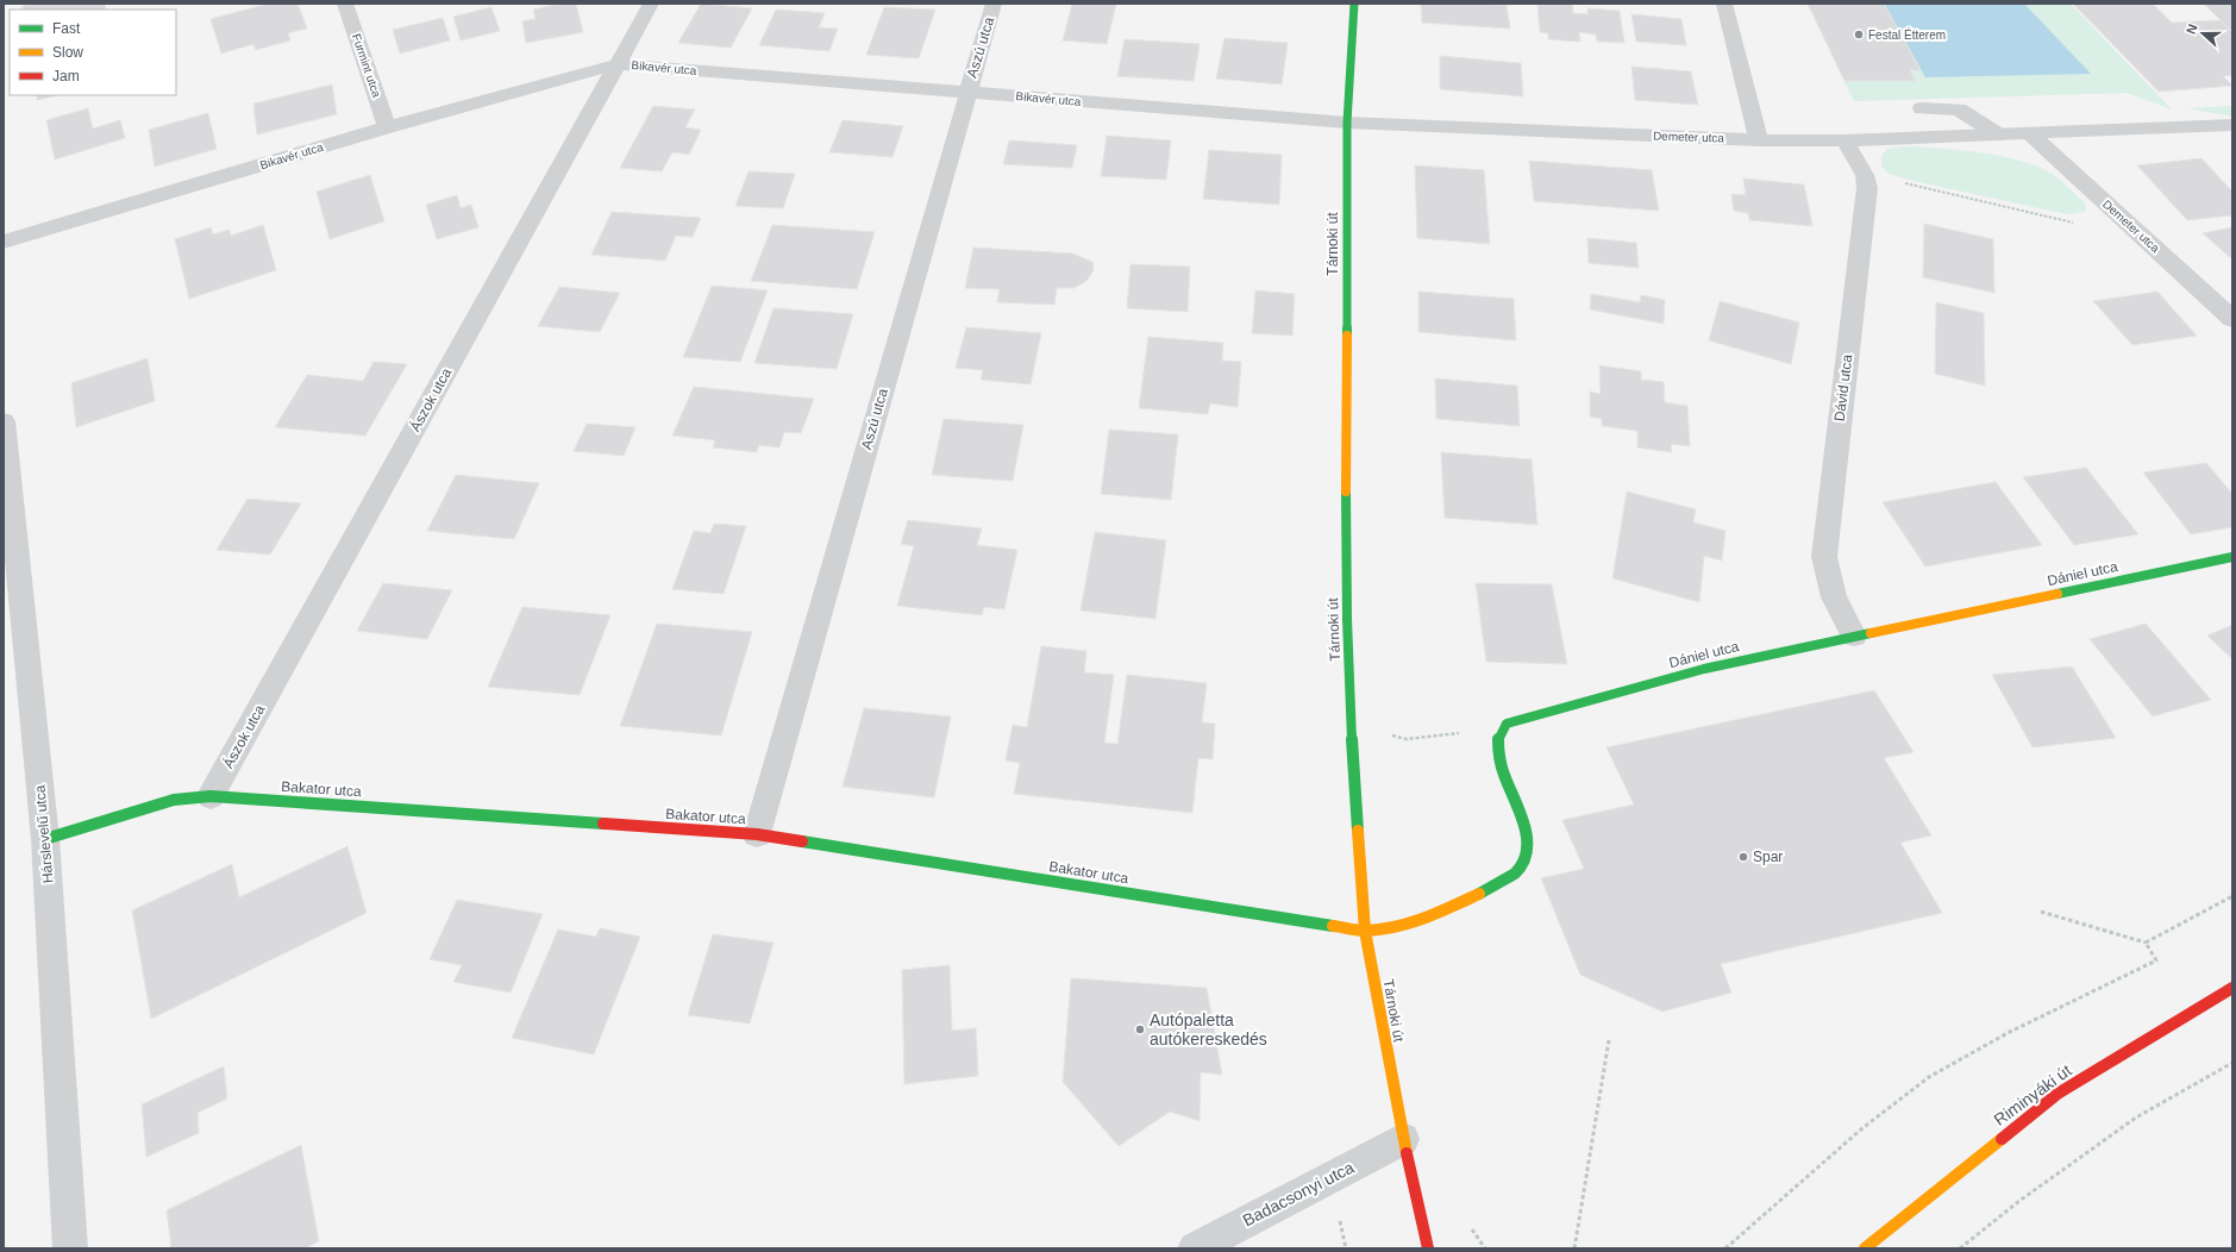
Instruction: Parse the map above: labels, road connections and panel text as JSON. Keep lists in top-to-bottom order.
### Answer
{
  "streets": {
    "street": [
      "Aszú utca",
      "Furmint utca",
      "Bikavér utca",
      "Demeter utca",
      "Tárnoki út",
      "Dávid utca",
      "Ászok utca",
      "Dániel utca",
      "Bakator utca",
      "Hárslevelű utca",
      "Riminyáki út",
      "Badacsonyi utca"
    ]
  },
  "crossings": [
    ["Aszú utca", "Bikavér utca"],
    ["Aszú utca", "Bakator utca"],
    ["Furmint utca", "Bikavér utca"],
    ["Bikavér utca", "Demeter utca"],
    ["Bikavér utca", "Tárnoki út"],
    ["Bikavér utca", "Ászok utca"],
    ["Demeter utca", "Tárnoki út"],
    ["Demeter utca", "Dávid utca"],
    ["Tárnoki út", "Bakator utca"],
    ["Tárnoki út", "Badacsonyi utca"],
    ["Dávid utca", "Dániel utca"],
    ["Ászok utca", "Bakator utca"],
    ["Bakator utca", "Hárslevelű utca"]
  ],
  "places": ["Festal Étterem", "Spar", "Autópaletta autókereskedés"],
  "legend": ["Fast", "Slow", "Jam"],
  "north": "left"
}
